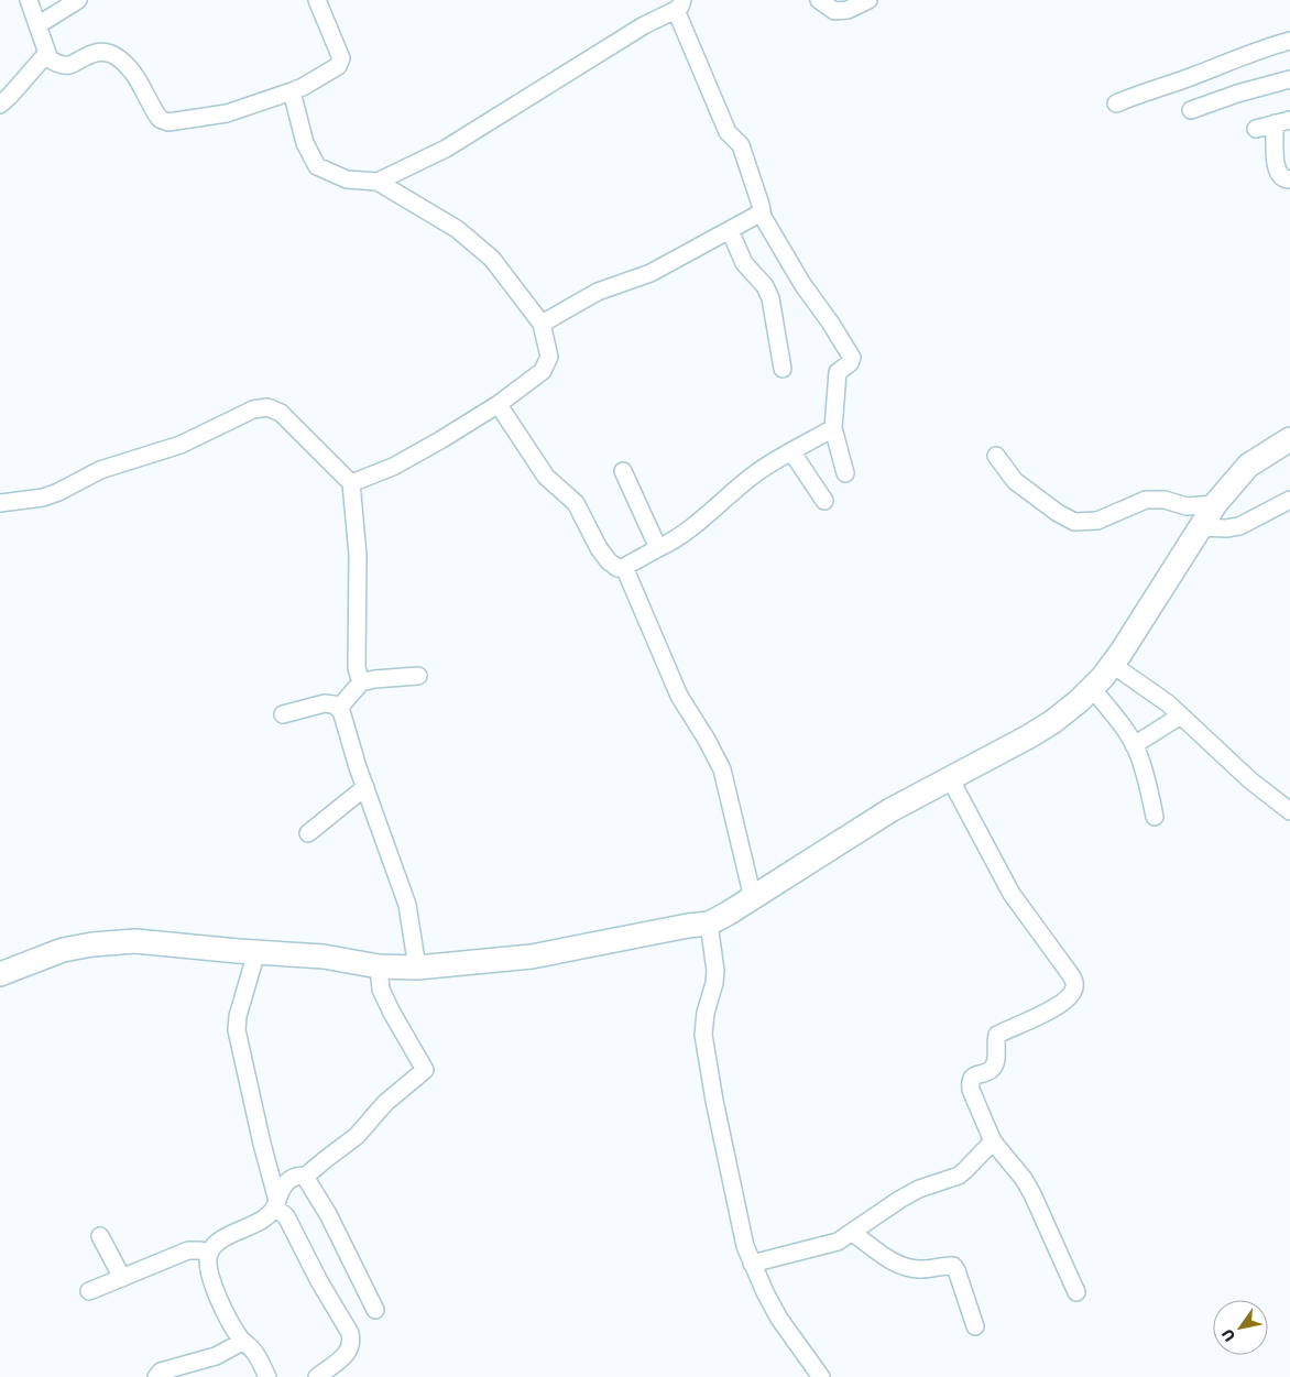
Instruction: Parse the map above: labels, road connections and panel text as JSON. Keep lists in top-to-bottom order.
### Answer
{
  "north": "bottom left"
}
